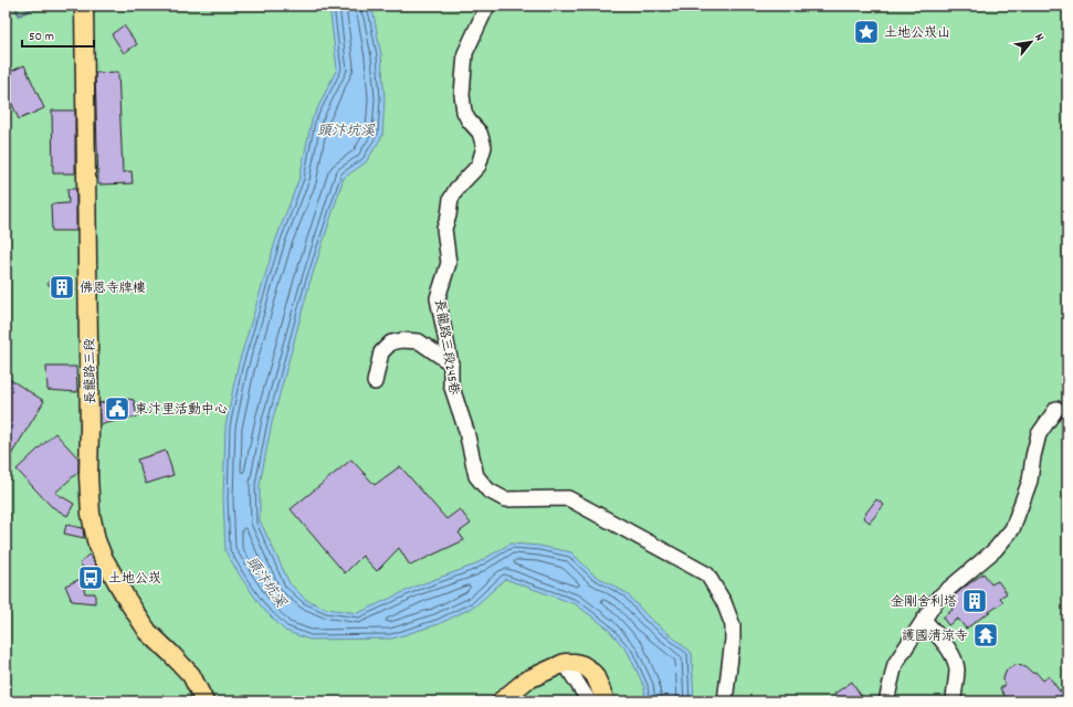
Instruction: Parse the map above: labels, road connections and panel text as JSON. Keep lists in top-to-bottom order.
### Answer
{
  "streets": {
    "main road": ["長龍路三段"],
    "lane": ["長龍路三段245巷"]
  },
  "water": ["頭汴坑溪"],
  "places": {
    "place": ["土地公崁山"],
    "building": ["佛恩寺牌樓", "金剛舍利塔"],
    "public building": ["東汴里活動中心"],
    "bus stop": ["土地公崁"],
    "temple": ["護國清涼寺"]
  },
  "scale_bar": "50 m",
  "north": "top right"
}
